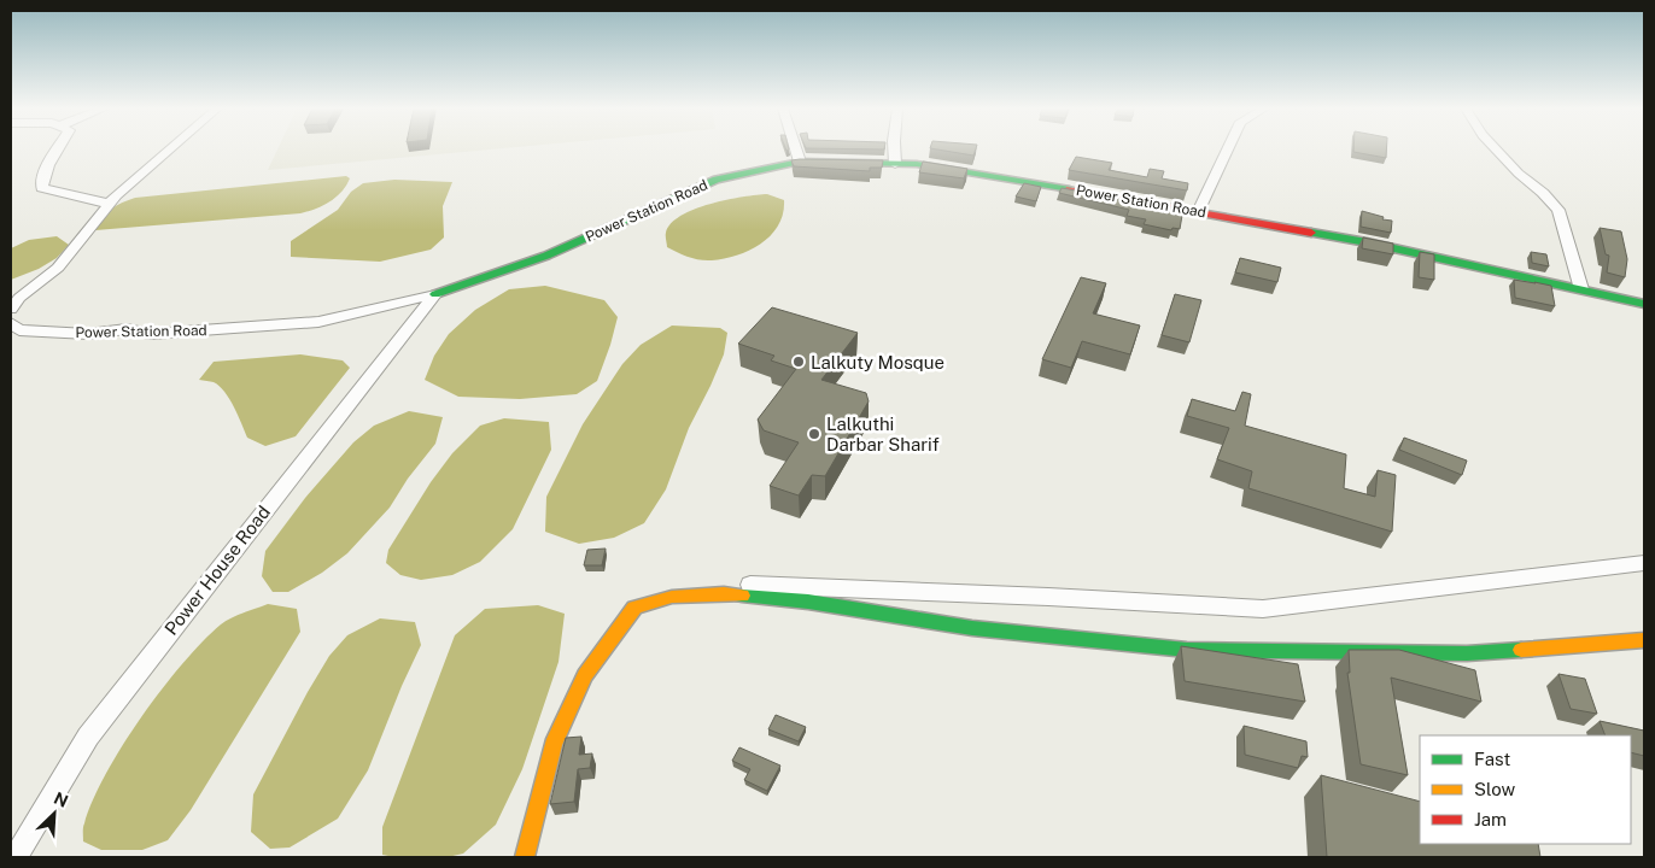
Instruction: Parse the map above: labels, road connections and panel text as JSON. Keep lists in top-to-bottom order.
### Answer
{
  "streets": {
    "main road": ["Power Station Road"],
    "street": ["Power House Road"]
  },
  "crossings": [
    ["Power Station Road", "Power House Road"]
  ],
  "places": ["Lalkuty Mosque", "Lalkuthi Darbar Sharif"],
  "legend": ["Fast", "Slow", "Jam"],
  "north": "top right"
}
